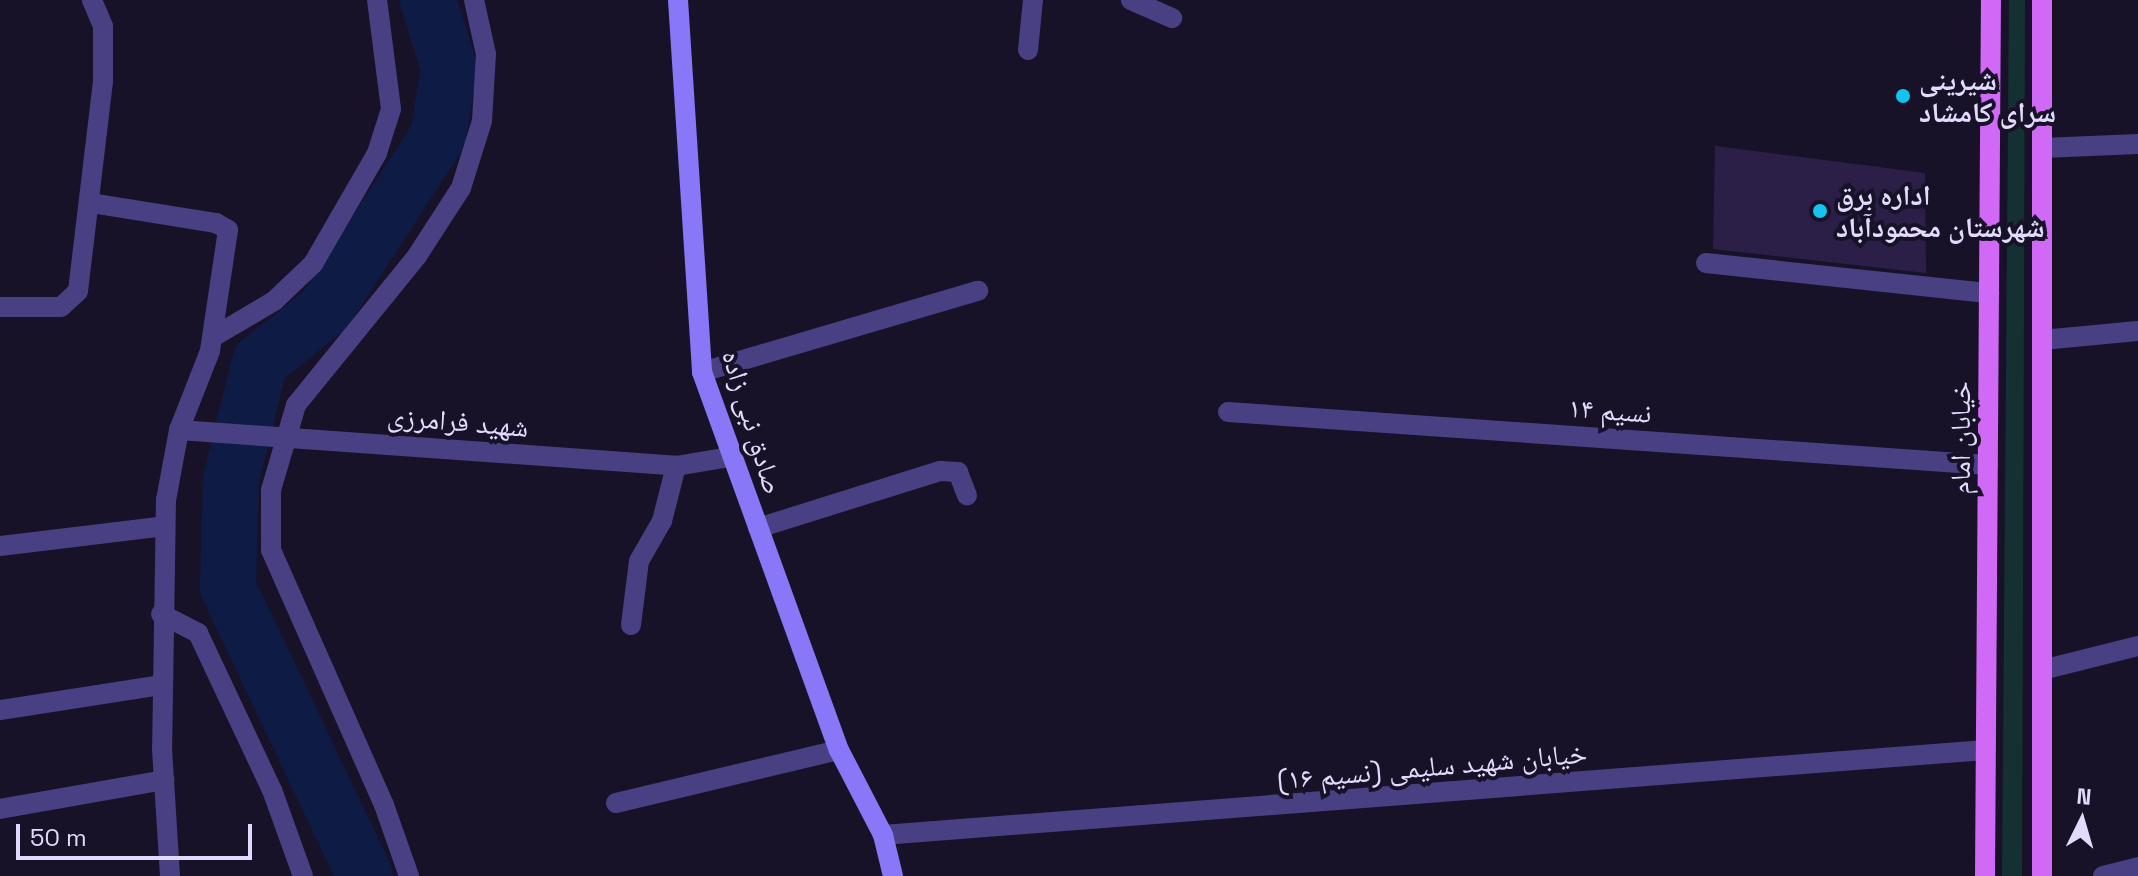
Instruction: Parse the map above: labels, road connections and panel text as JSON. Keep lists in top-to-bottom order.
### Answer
{
  "streets": {
    "main road": ["خیابان امام"],
    "street": [
      "نسیم ۱۴",
      "شهید فرامرزی",
      "صادق نبی زاده",
      "خیابان شهید سلیمی (نسیم ۱۶)"
    ]
  },
  "crossings": [
    ["نسیم ۱۴", "خیابان امام"],
    ["شهید فرامرزی", "صادق نبی زاده"],
    ["صادق نبی زاده", "خیابان شهید سلیمی (نسیم ۱۶)"],
    ["خیابان امام", "خیابان شهید سلیمی (نسیم ۱۶)"]
  ],
  "places": ["شیرینی سرای کامشاد", "اداره برق شهرستان محمودآباد"],
  "scale_bar": "50 m",
  "north": "top"
}
